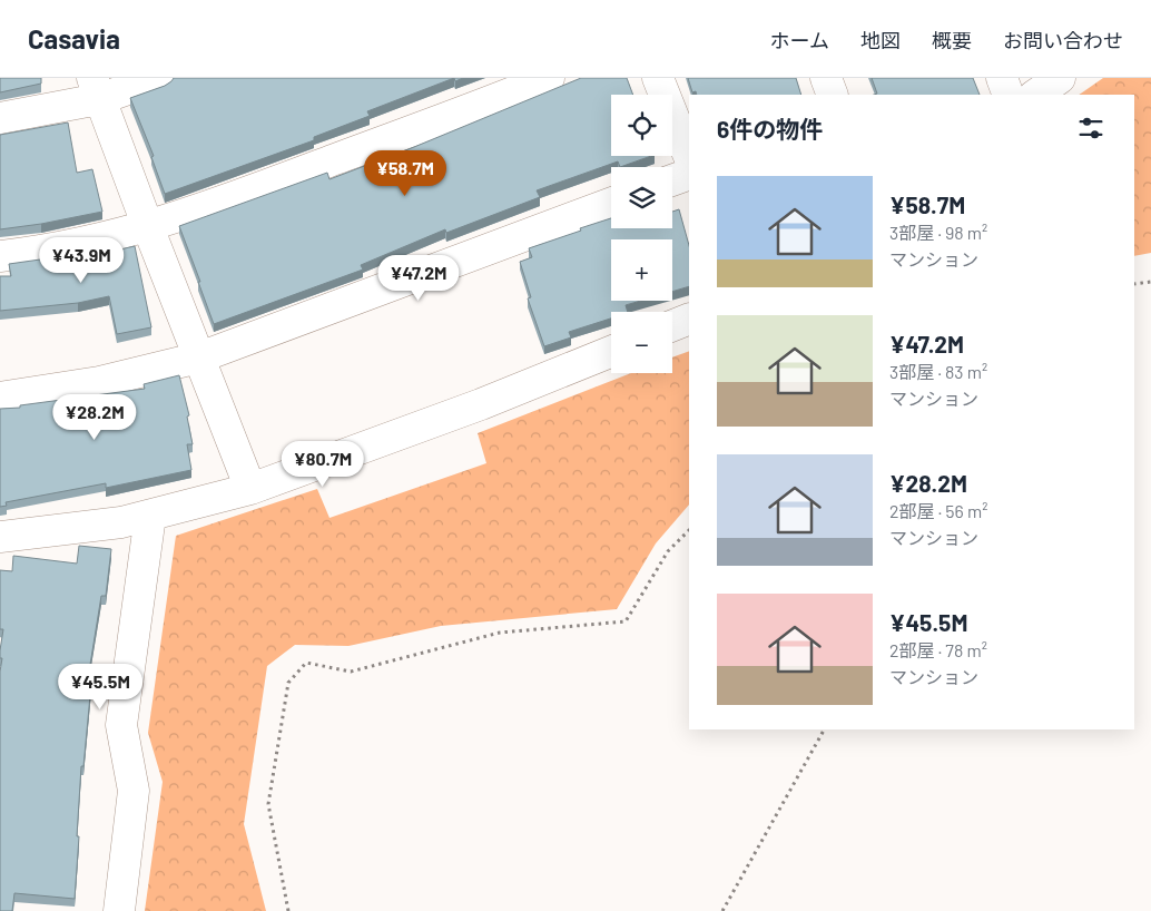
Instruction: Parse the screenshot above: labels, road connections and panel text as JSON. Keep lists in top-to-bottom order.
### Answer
{
  "page": {
    "header": "Casavia",
    "nav": [
      "ホーム",
      "地図",
      "概要",
      "お問い合わせ"
    ],
    "map_buttons": ["+", "−"],
    "heading": "6件の物件",
    "price": [
      "¥58.7M",
      "¥43.9M",
      "¥47.2M",
      "¥28.2M",
      "¥80.7M",
      "¥45.5M"
    ],
    "list": [
      {
        "name": "¥58.7M",
        "note": "3部屋 · 98 m² · マンション"
      },
      {
        "name": "¥47.2M",
        "note": "3部屋 · 83 m² · マンション"
      },
      {
        "name": "¥28.2M",
        "note": "2部屋 · 56 m² · マンション"
      },
      {
        "name": "¥45.5M",
        "note": "2部屋 · 78 m² · マンション"
      }
    ]
  }
}
